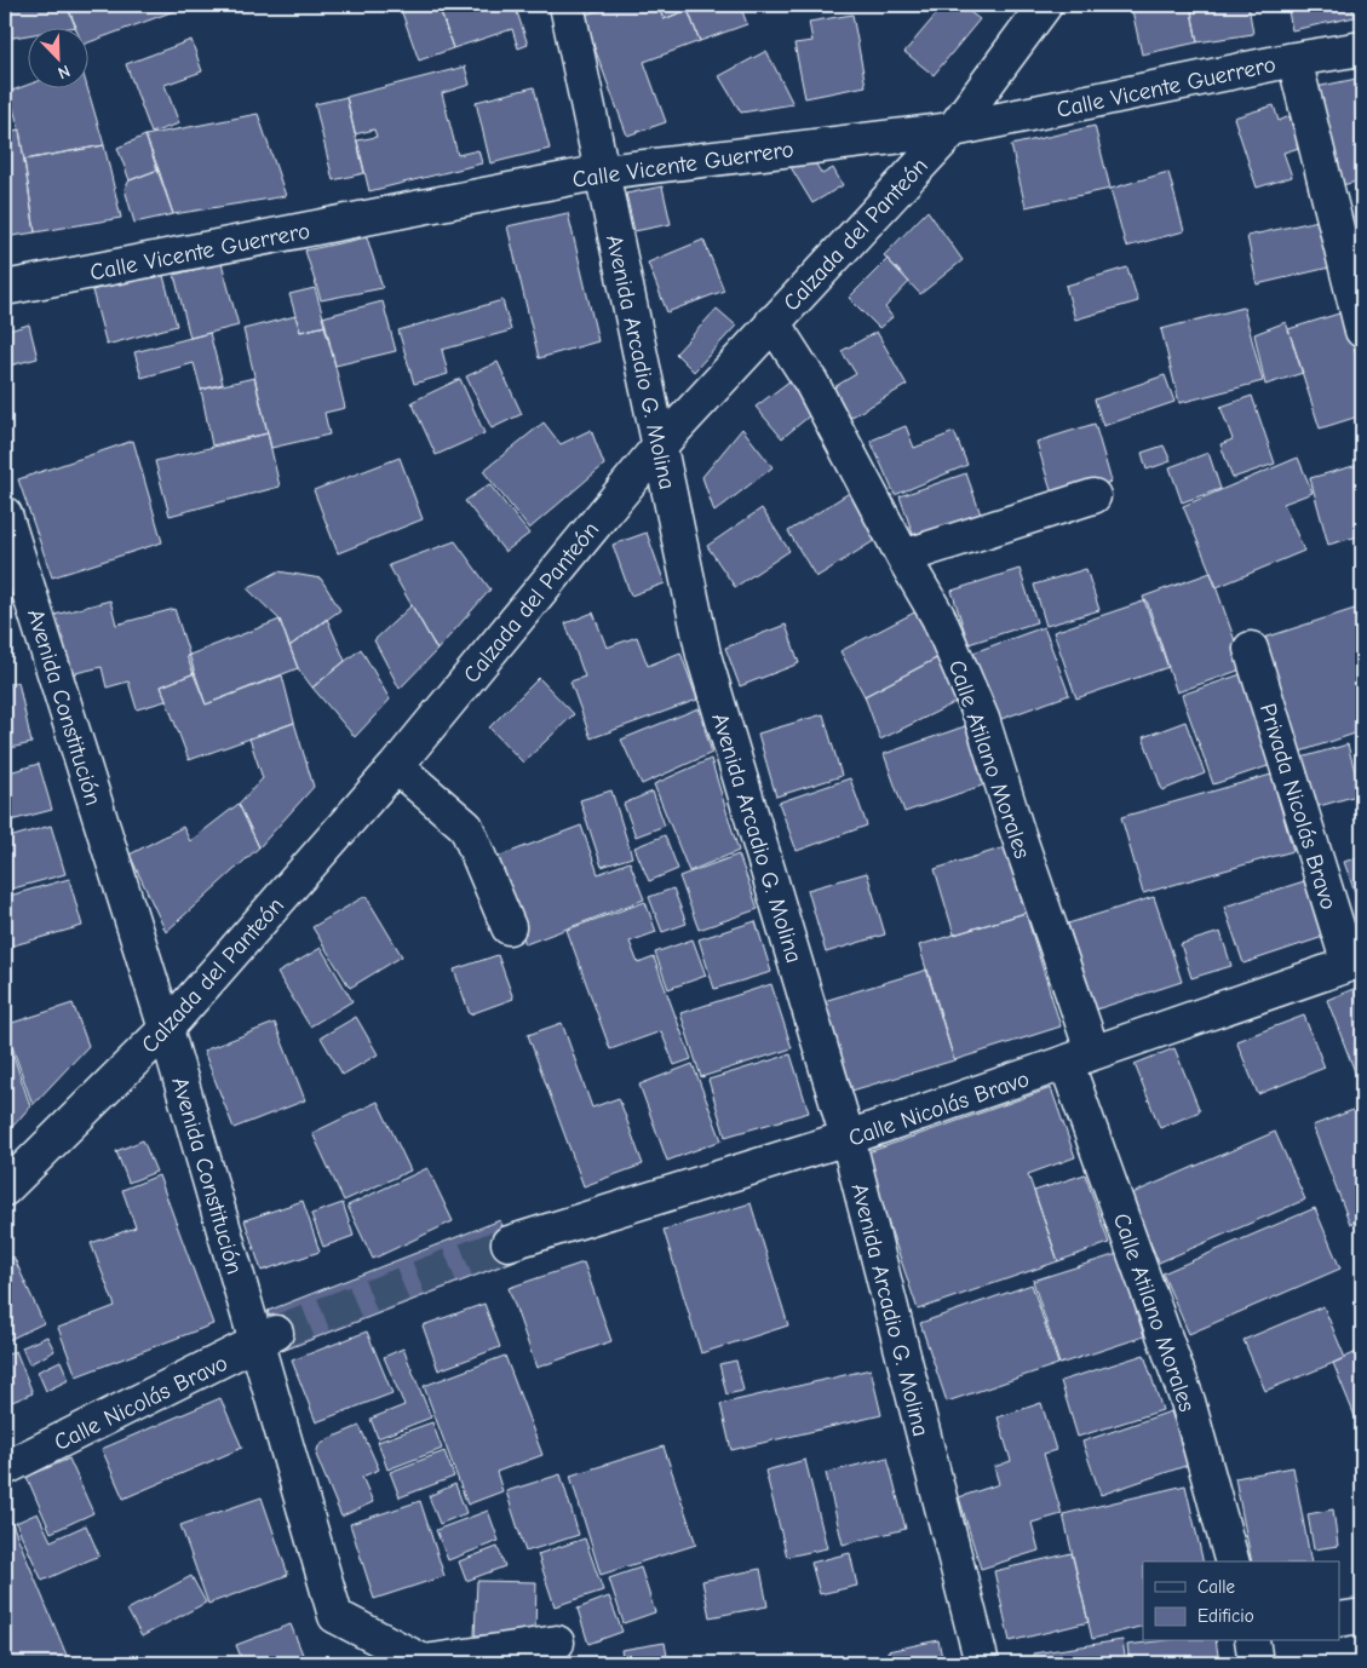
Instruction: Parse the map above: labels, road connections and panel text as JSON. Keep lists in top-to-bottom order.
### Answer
{
  "streets": {
    "street": [
      "Calle Vicente Guerrero",
      "Calzada del Panteón",
      "Avenida Arcadio G. Molina",
      "Avenida Constitución",
      "Calle Atilano Morales",
      "Privada Nicolás Bravo",
      "Calle Nicolás Bravo"
    ]
  },
  "crossings": [
    ["Calle Vicente Guerrero", "Calzada del Panteón"],
    ["Calle Vicente Guerrero", "Avenida Arcadio G. Molina"],
    ["Calzada del Panteón", "Avenida Arcadio G. Molina"],
    ["Calzada del Panteón", "Avenida Constitución"],
    ["Calzada del Panteón", "Calle Atilano Morales"],
    ["Avenida Arcadio G. Molina", "Calle Nicolás Bravo"],
    ["Avenida Constitución", "Calle Nicolás Bravo"],
    ["Calle Atilano Morales", "Calle Nicolás Bravo"],
    ["Privada Nicolás Bravo", "Calle Nicolás Bravo"]
  ],
  "legend": ["Calle", "Edificio"],
  "north": "bottom right"
}
